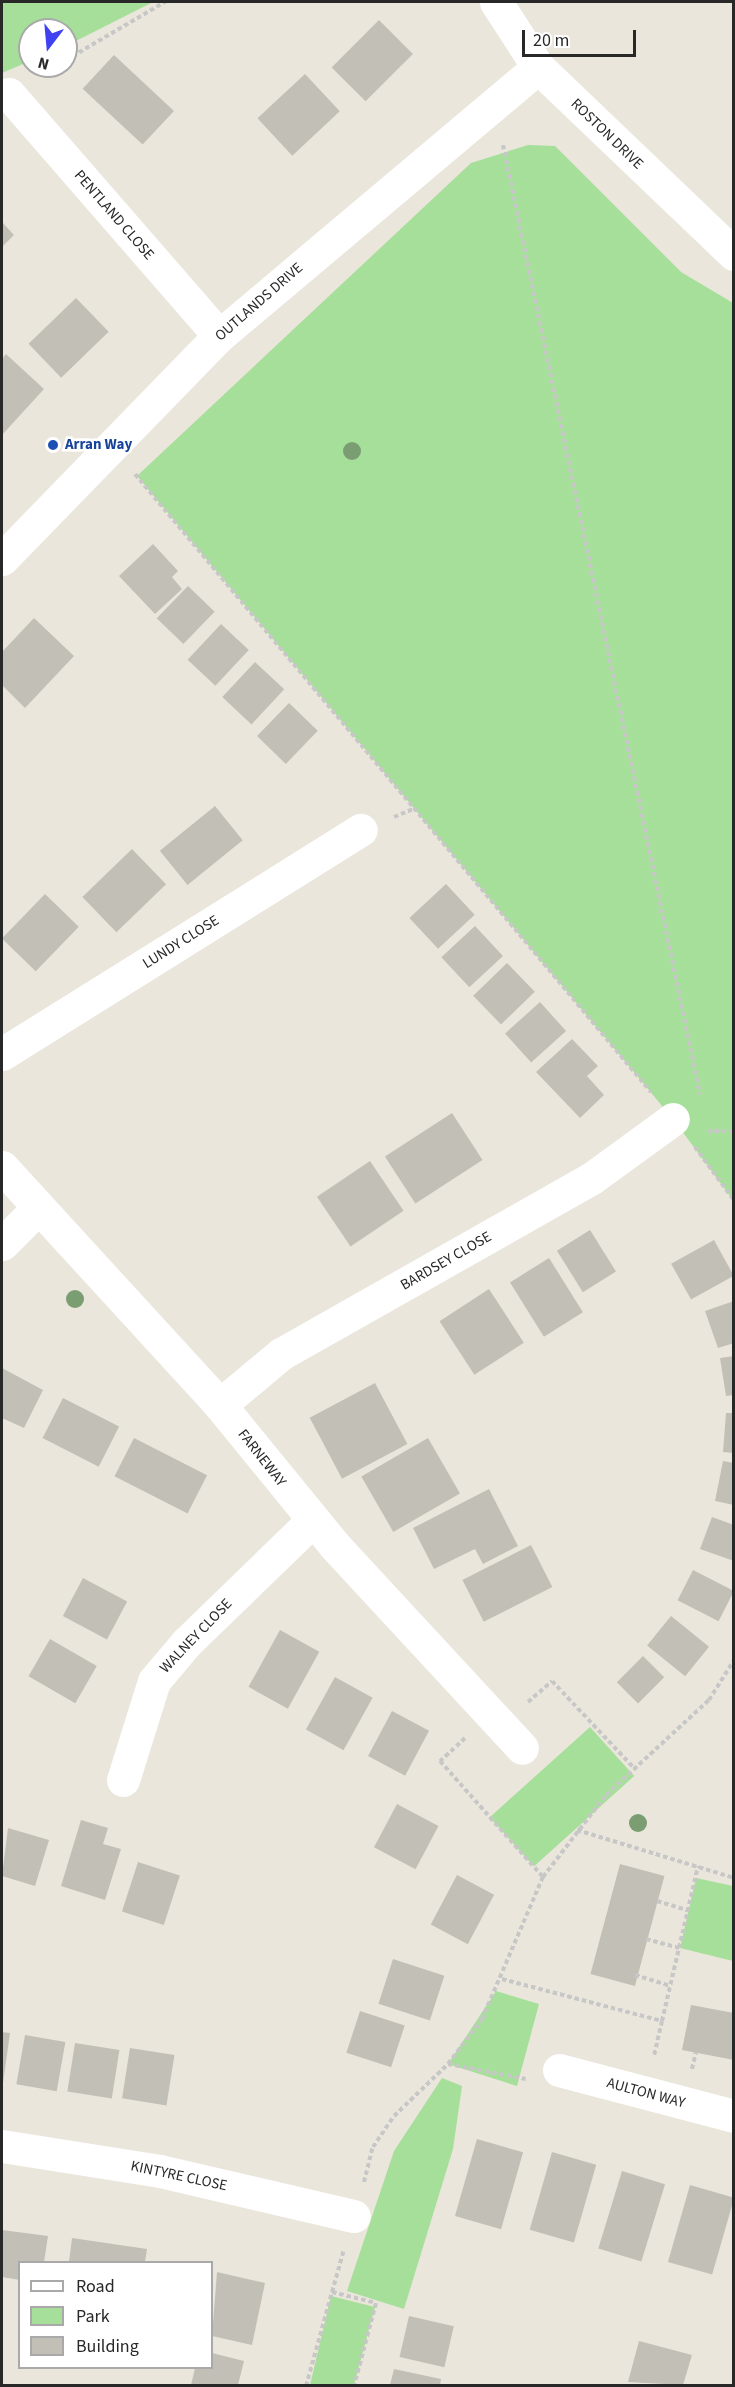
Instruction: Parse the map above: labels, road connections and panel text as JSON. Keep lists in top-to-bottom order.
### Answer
{
  "streets": {
    "street": [
      "ROSTON DRIVE",
      "PENTLAND CLOSE",
      "OUTLANDS DRIVE",
      "LUNDY CLOSE",
      "BARDSEY CLOSE",
      "FARNEWAY",
      "WALNEY CLOSE",
      "AULTON WAY",
      "KINTYRE CLOSE"
    ]
  },
  "crossings": [
    ["ROSTON DRIVE", "OUTLANDS DRIVE"],
    ["PENTLAND CLOSE", "OUTLANDS DRIVE"],
    ["BARDSEY CLOSE", "FARNEWAY"],
    ["FARNEWAY", "WALNEY CLOSE"]
  ],
  "places": ["Arran Way"],
  "legend": ["Road", "Park", "Building"],
  "scale_bar": "20 m",
  "north": "bottom"
}
